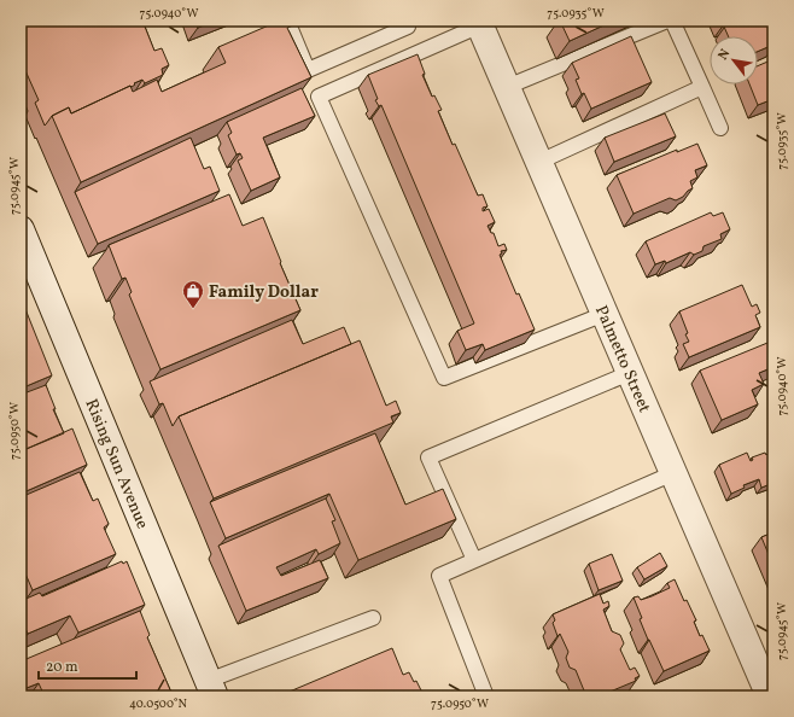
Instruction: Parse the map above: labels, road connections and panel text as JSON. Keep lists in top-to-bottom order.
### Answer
{
  "streets": {
    "street": ["Palmetto Street", "Rising Sun Avenue"]
  },
  "places": {
    "shop": ["Family Dollar"]
  },
  "scale_bar": "20 m",
  "north": "top left",
  "coordinates": [
    "75.0940°W",
    "75.0935°W",
    "75.0945°W",
    "75.0950°W",
    "40.0500°N"
  ]
}
